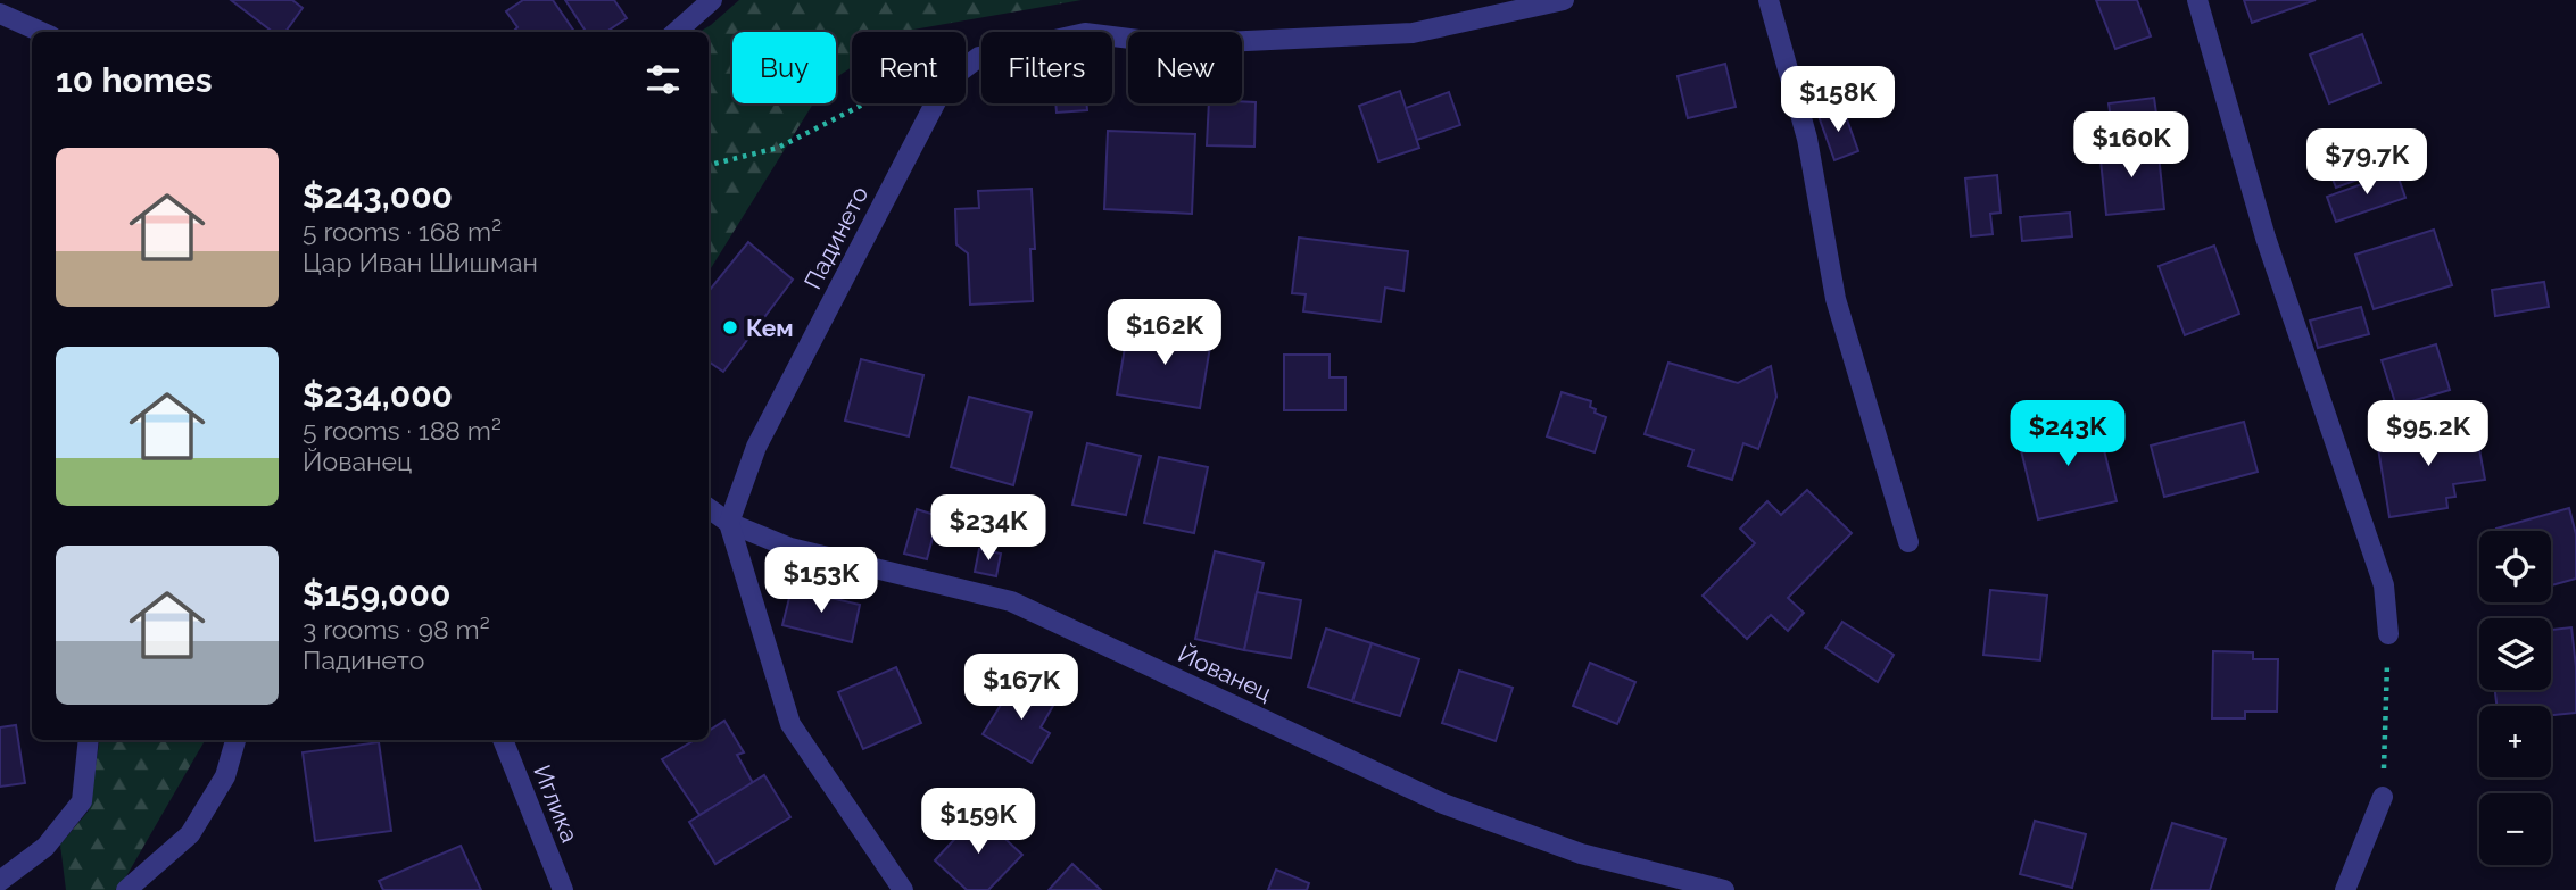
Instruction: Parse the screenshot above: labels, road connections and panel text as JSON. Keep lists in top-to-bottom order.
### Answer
{
  "streets": {
    "street": ["Падинето", "Йованец", "Иглика"]
  },
  "crossings": [
    ["Падинето", "Йованец"]
  ],
  "places": ["Кем"],
  "page": {
    "chip": [
      "Buy",
      "Rent",
      "Filters",
      "New"
    ],
    "heading": "10 homes",
    "price": [
      "$158K",
      "$160K",
      "$79.7K",
      "$162K",
      "$243K",
      "$95.2K",
      "$234K",
      "$153K",
      "$167K",
      "$159K"
    ],
    "list": [
      {
        "name": "$243,000",
        "note": "5 rooms · 168 m² · Цар Иван Шишман"
      },
      {
        "name": "$234,000",
        "note": "5 rooms · 188 m² · Йованец"
      },
      {
        "name": "$159,000",
        "note": "3 rooms · 98 m² · Падинето"
      }
    ],
    "map_buttons": ["+", "−"]
  }
}
